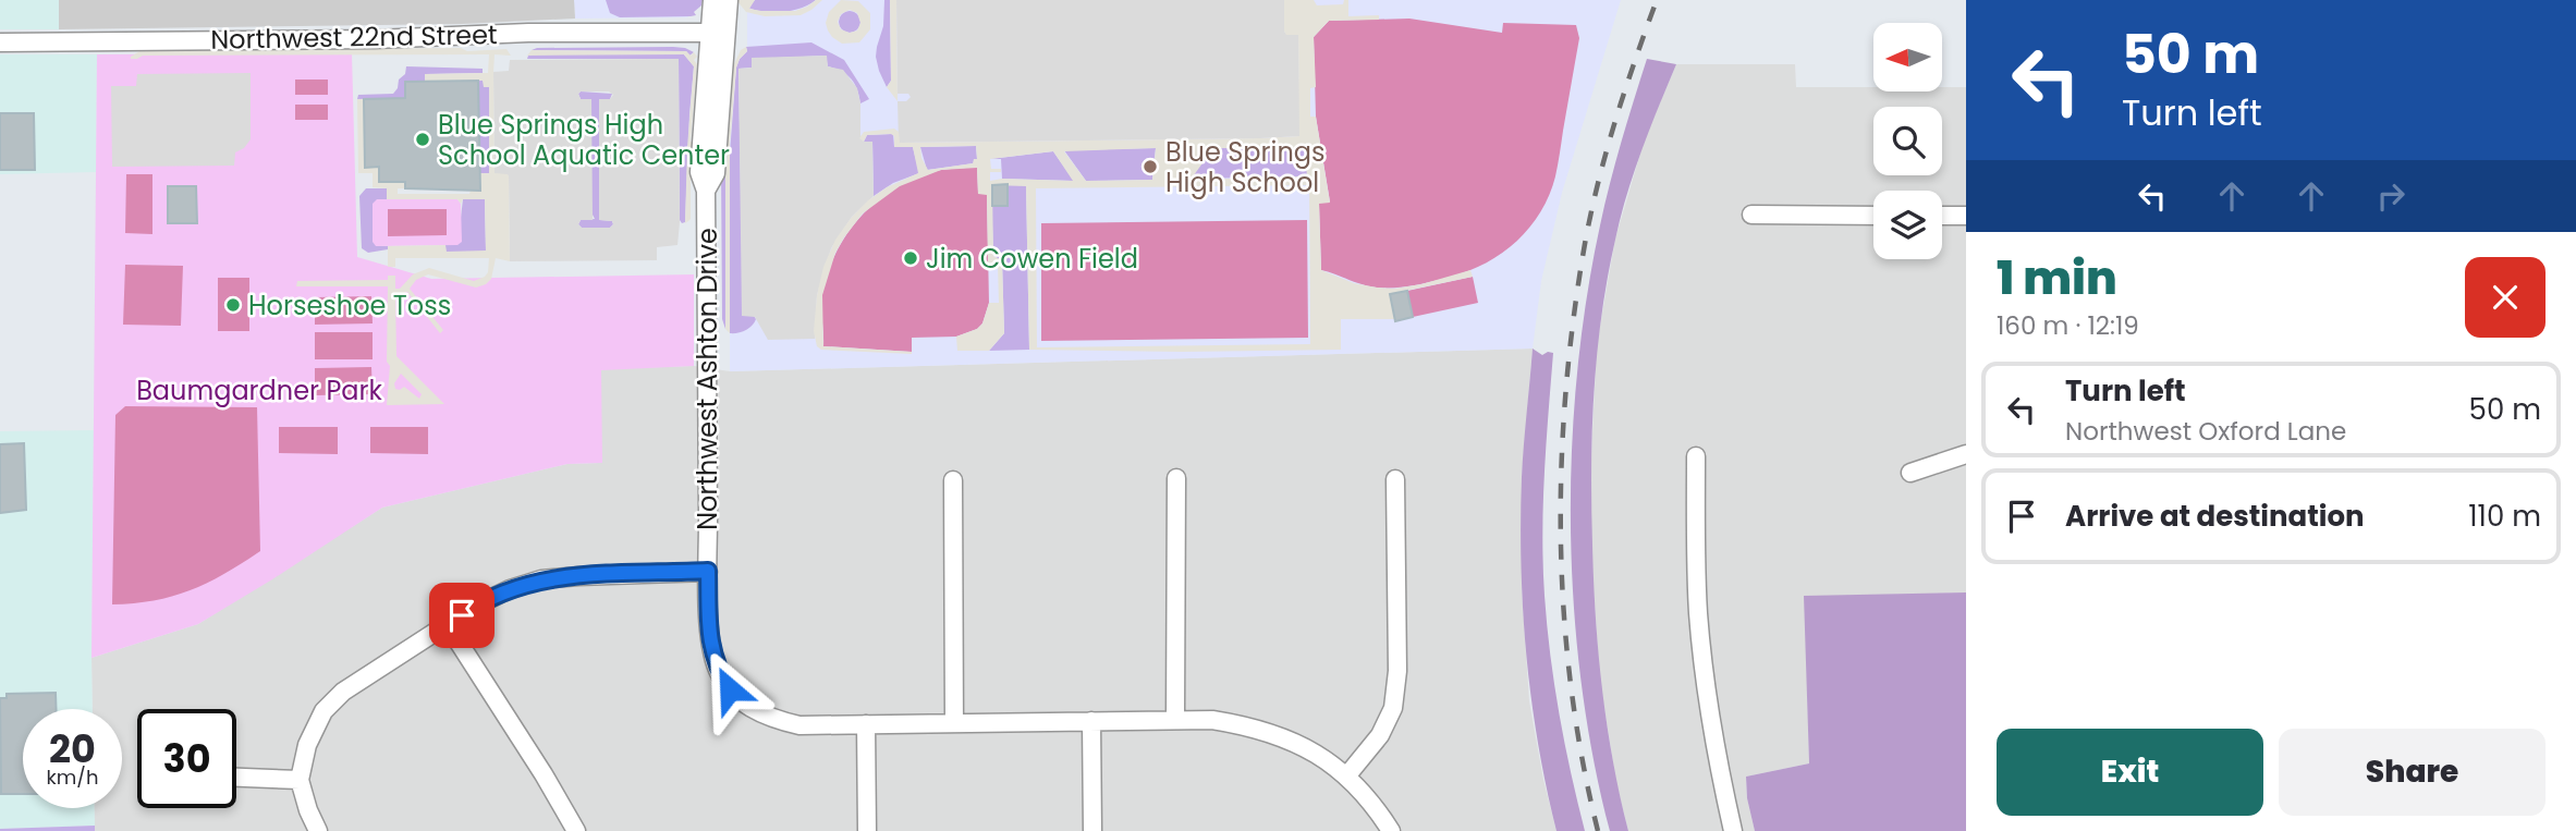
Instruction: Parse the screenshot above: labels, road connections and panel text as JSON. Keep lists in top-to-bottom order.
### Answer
{
  "streets": {
    "street": ["Northwest 22nd Street", "Northwest Ashton Drive"]
  },
  "crossings": [
    ["Northwest 22nd Street", "Northwest Ashton Drive"]
  ],
  "parks": ["Baumgardner Park"],
  "places": [
    "Blue Springs High School Aquatic Center",
    "Blue Springs High School",
    "Jim Cowen Field",
    "Horseshoe Toss"
  ],
  "north": "left",
  "page": {
    "turn": ["50 m", "Turn left"],
    "heading": ["1 min", "160 m · 12:19"],
    "list": [
      {
        "name": "Turn left",
        "note": "Northwest Oxford Lane",
        "value": "50 m"
      },
      {
        "name": "Arrive at destination",
        "value": "110 m"
      }
    ],
    "speed": "20 km/h",
    "limit": "30",
    "buttons": ["Exit", "Share"]
  }
}
